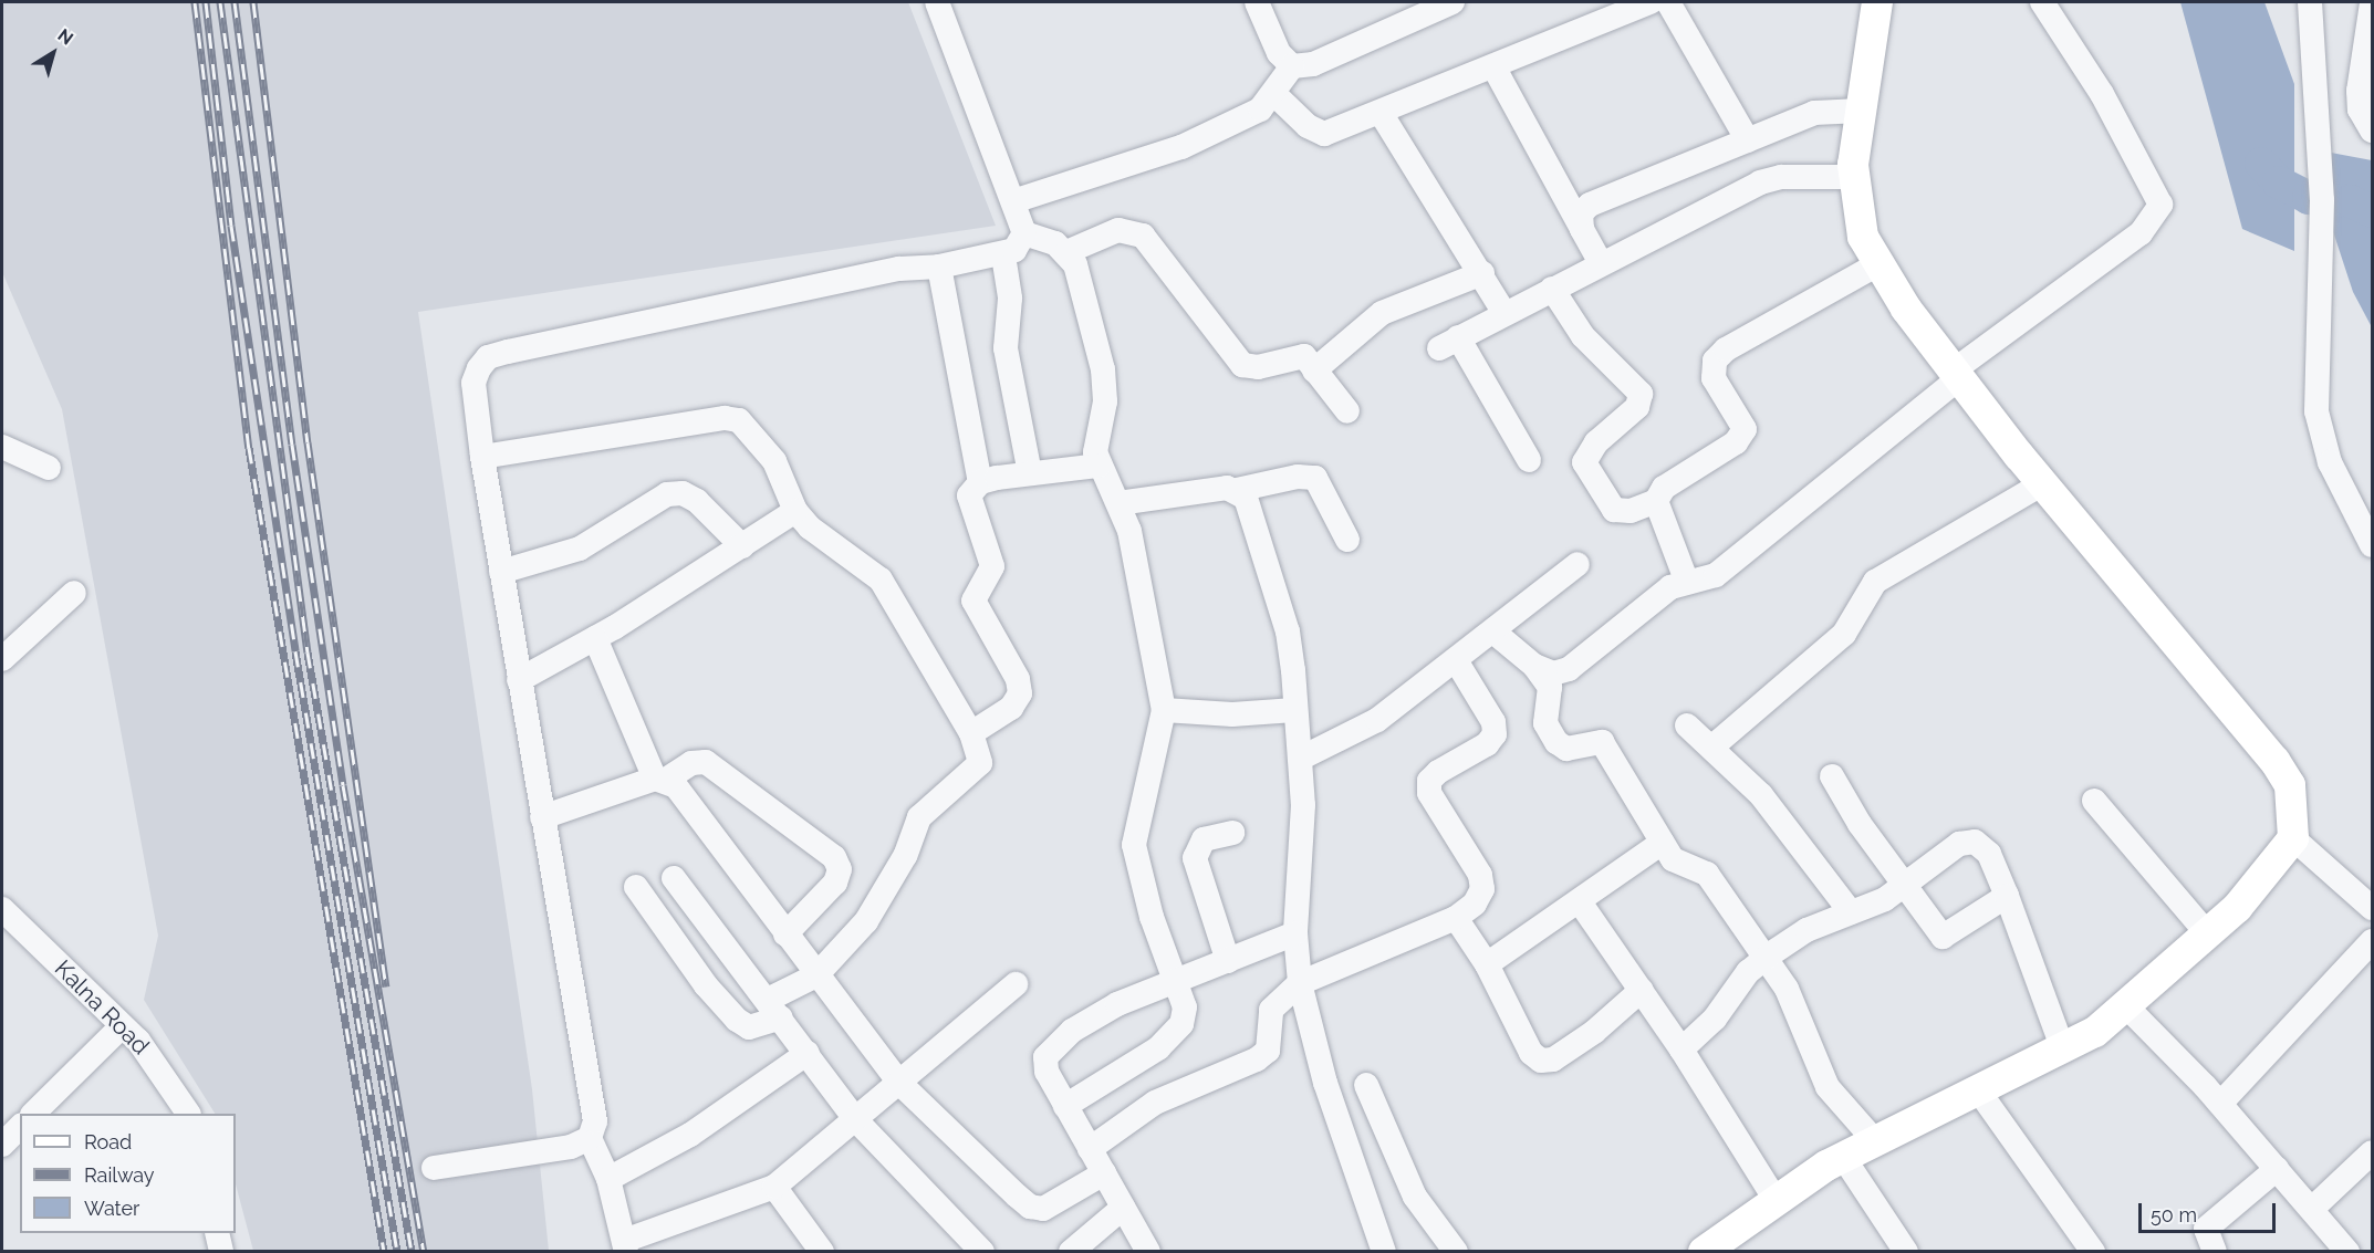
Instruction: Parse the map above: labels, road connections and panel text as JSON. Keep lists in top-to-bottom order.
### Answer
{
  "streets": {
    "street": ["Kalna Road"]
  },
  "legend": ["Road", "Railway", "Water"],
  "scale_bar": "50 m",
  "north": "top right"
}
